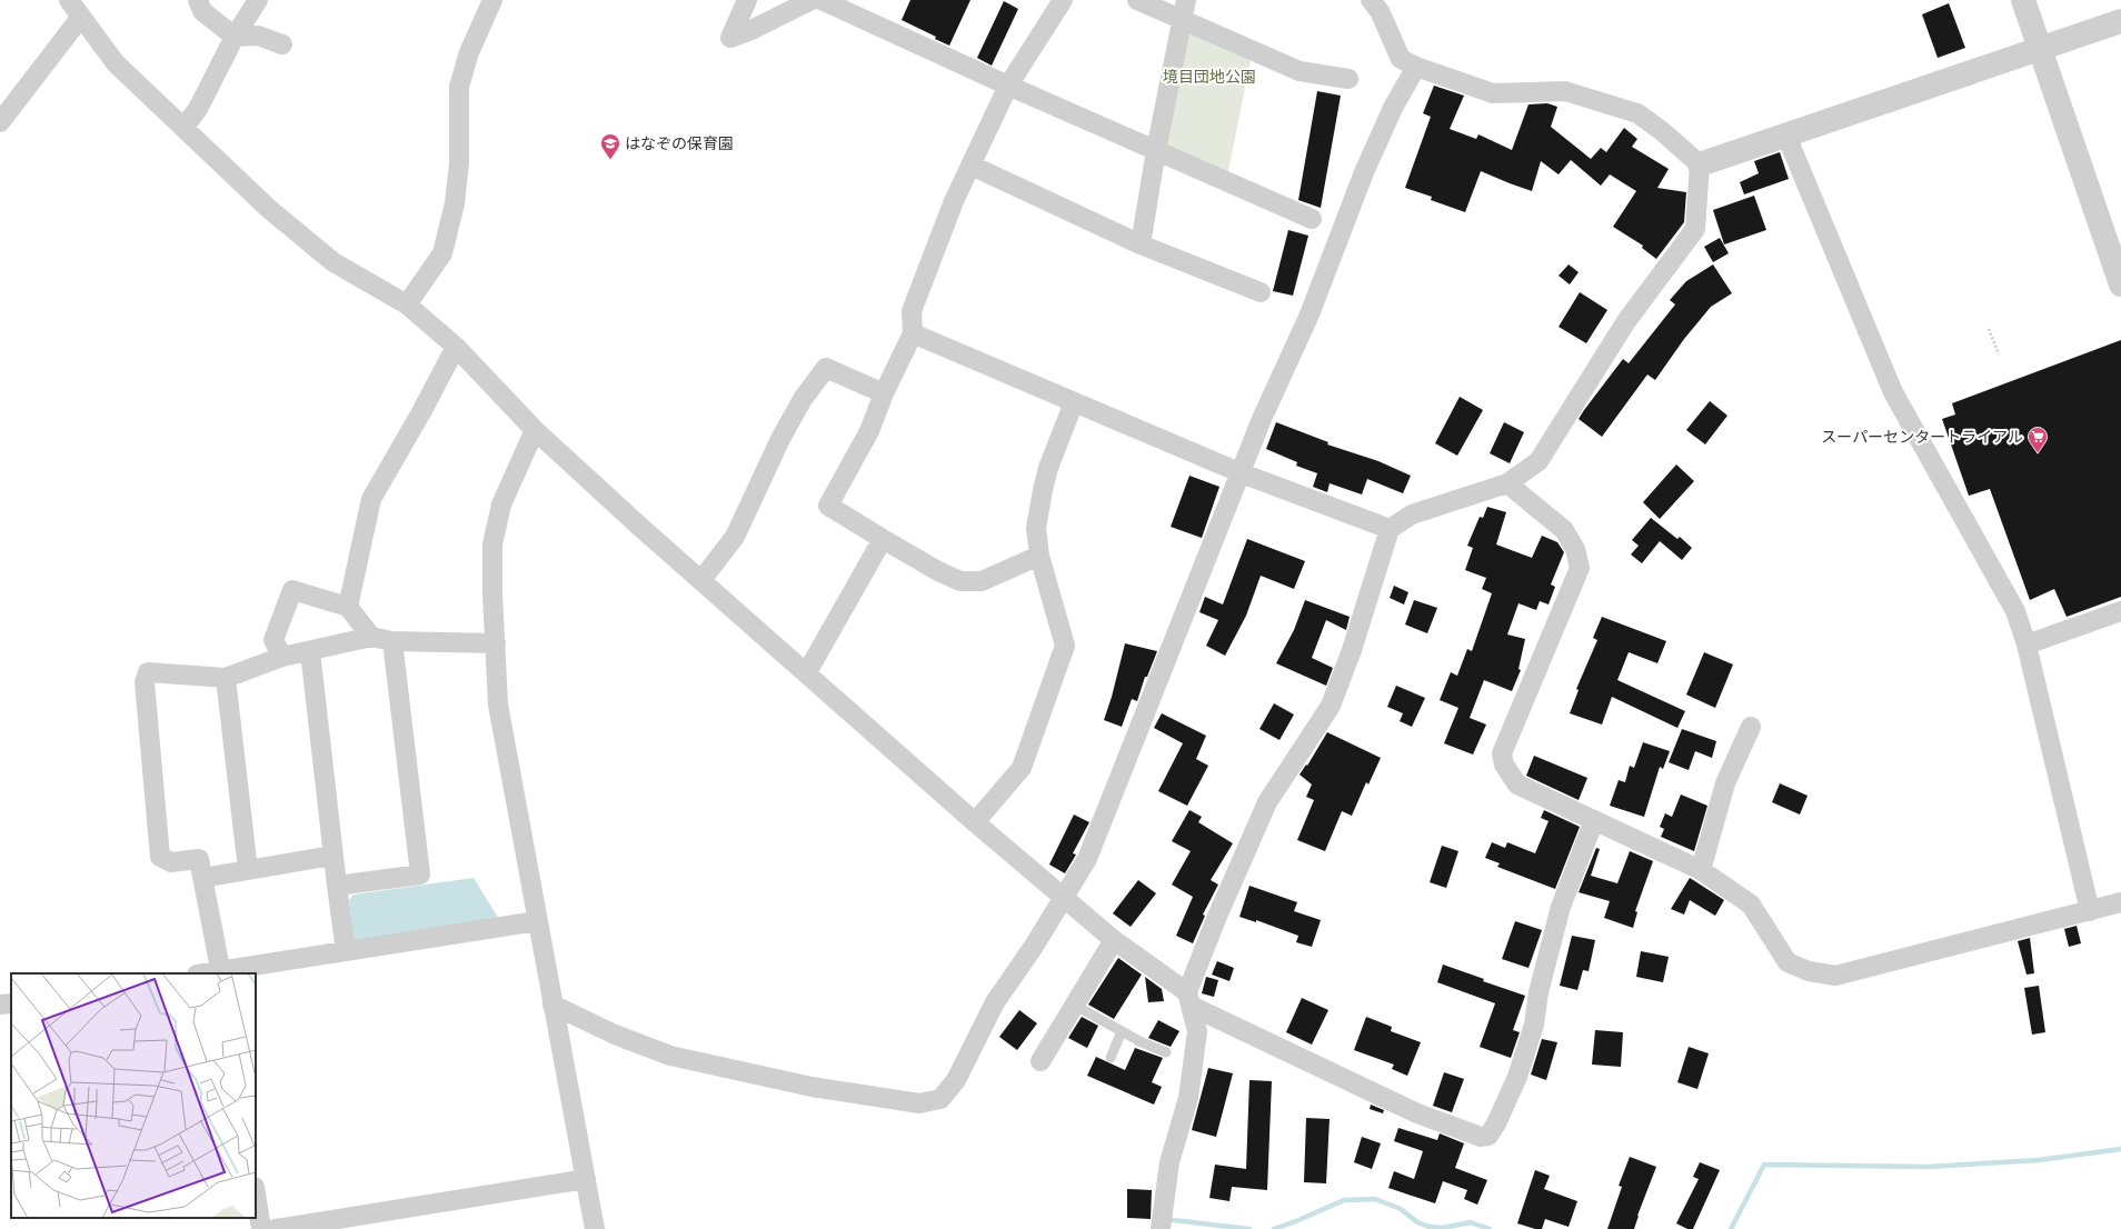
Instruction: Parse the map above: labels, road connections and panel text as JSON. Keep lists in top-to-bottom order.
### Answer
{
  "parks": ["境目団地公園"],
  "places": {
    "school or university": ["はなぞの保育園"],
    "supermarket": ["スーパーセンタートライアル"]
  }
}
